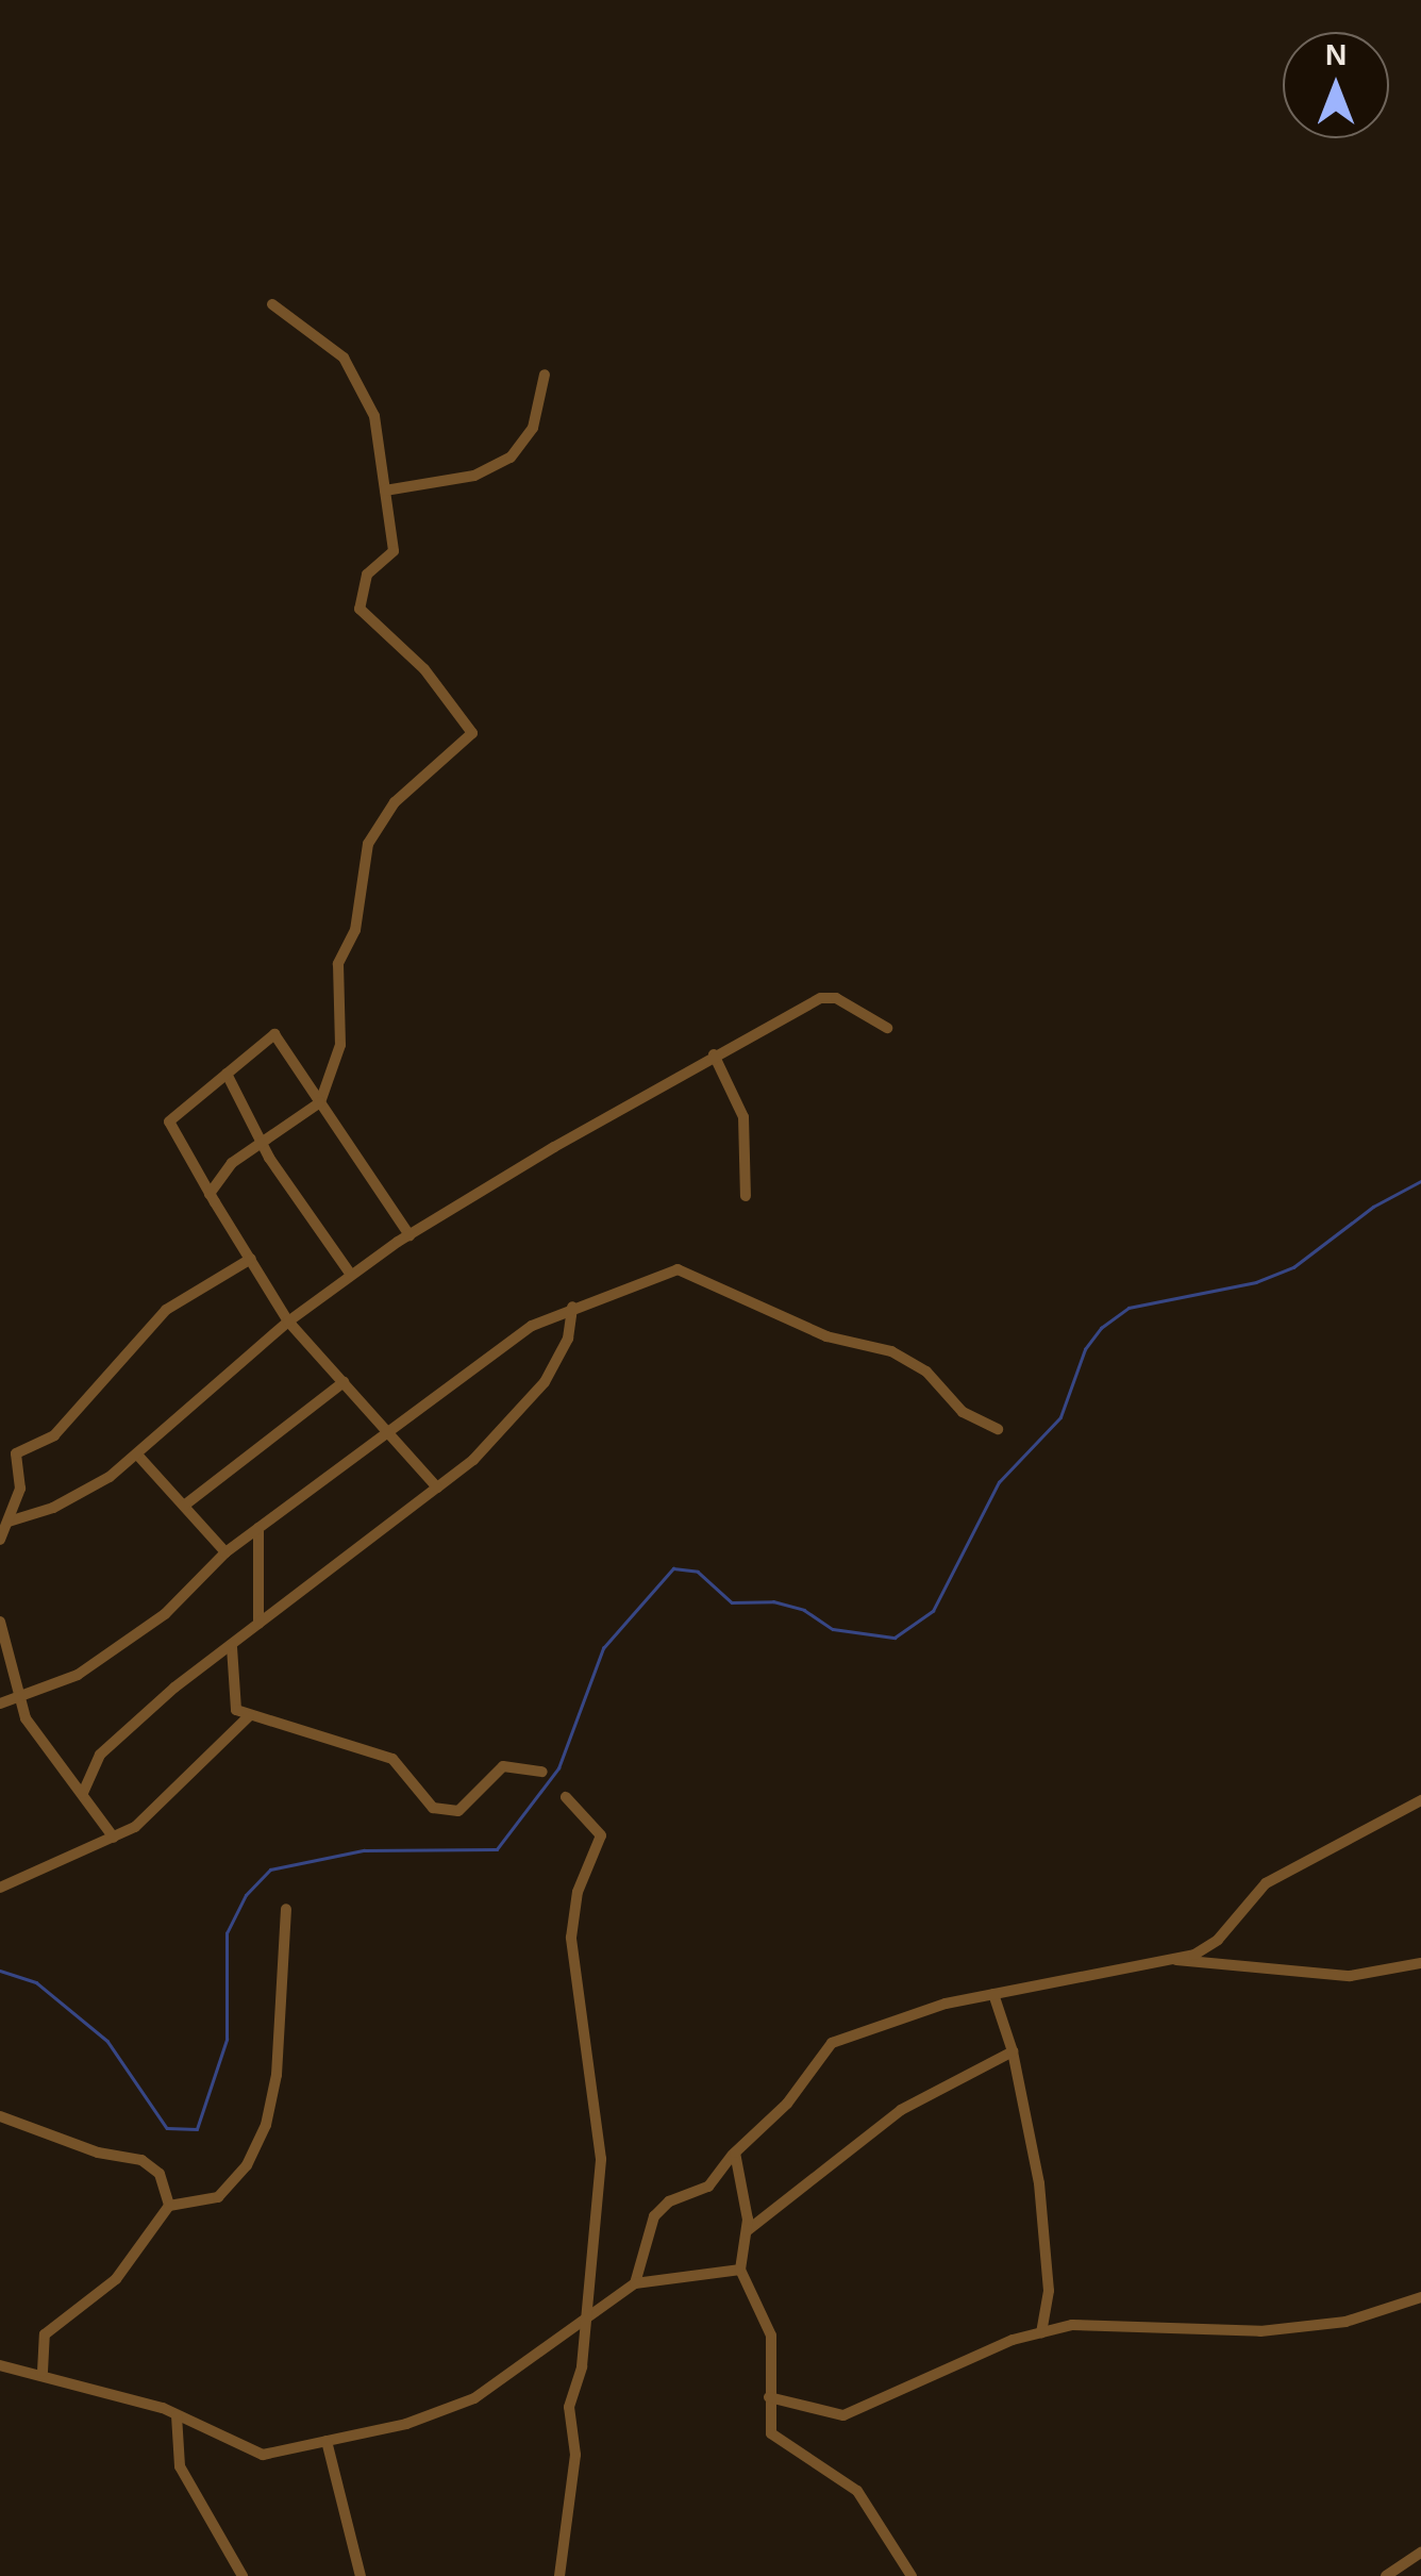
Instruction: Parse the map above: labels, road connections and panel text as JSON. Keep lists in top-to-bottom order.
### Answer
{
  "north": "top"
}
